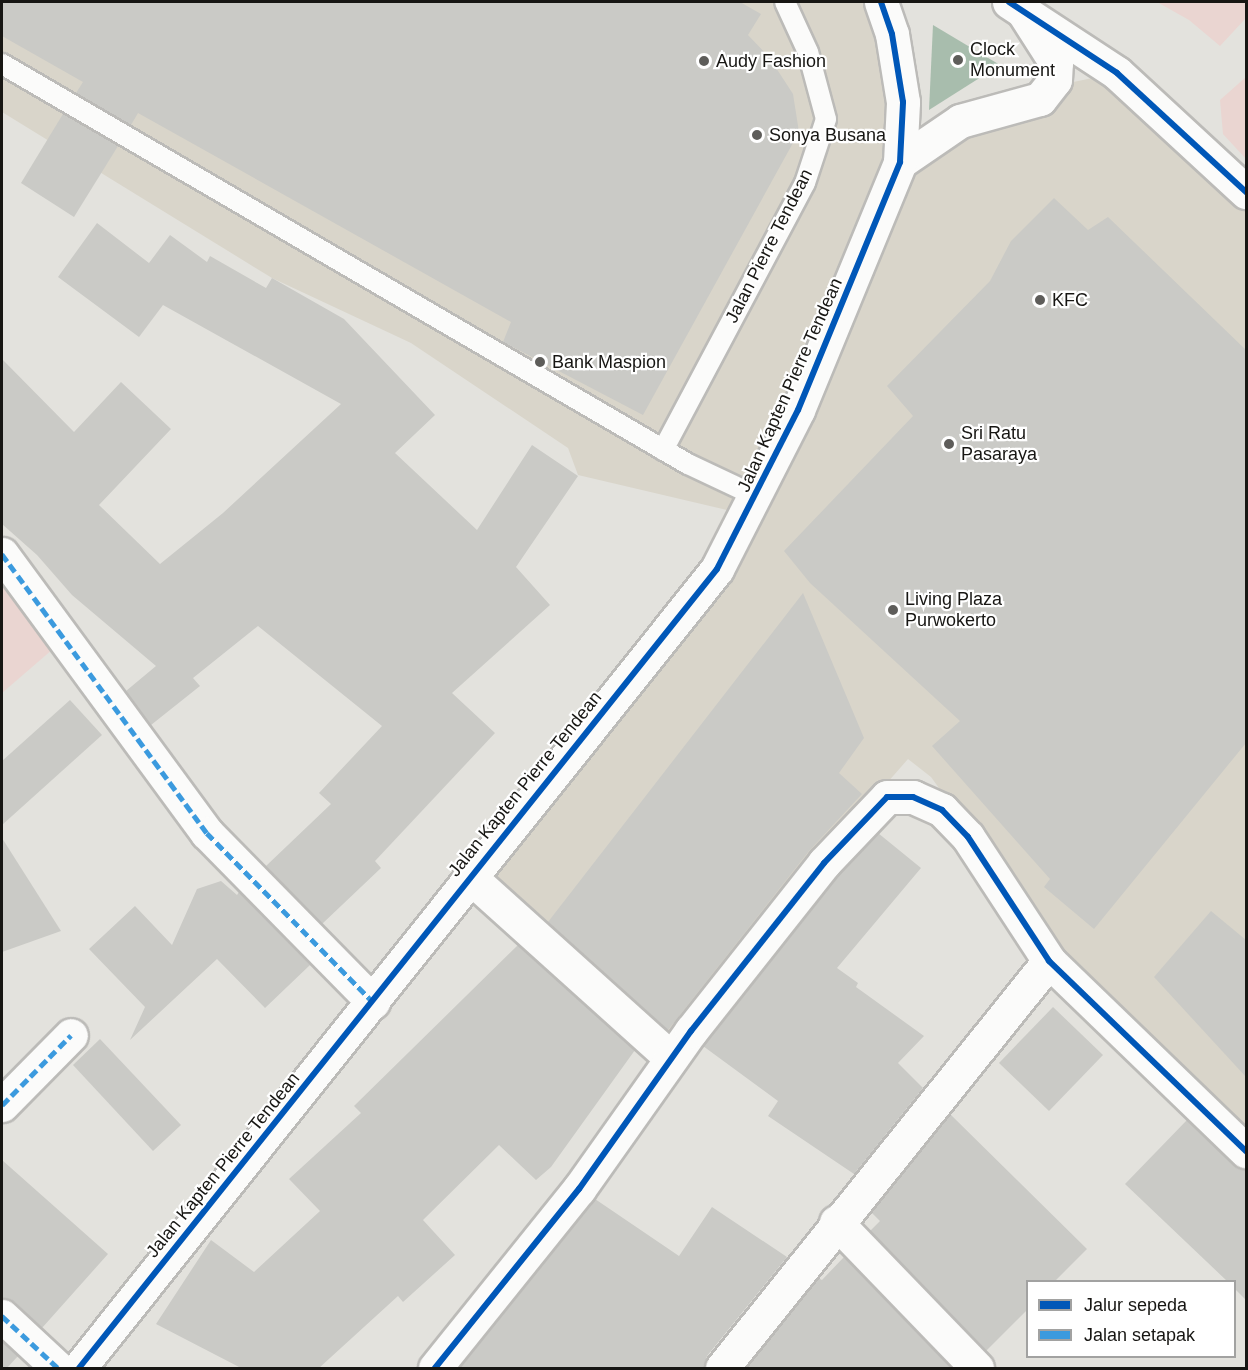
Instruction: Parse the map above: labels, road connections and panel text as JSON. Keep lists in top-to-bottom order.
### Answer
{
  "streets": {
    "street": ["Jalan Kapten Pierre Tendean"],
    "lane": ["Jalan Pierre Tendean"]
  },
  "places": [
    "Clock Monument",
    "Audy Fashion",
    "Sonya Busana",
    "KFC",
    "Bank Maspion",
    "Sri Ratu Pasaraya",
    "Living Plaza Purwokerto"
  ],
  "legend": ["Jalur sepeda", "Jalan setapak"]
}
